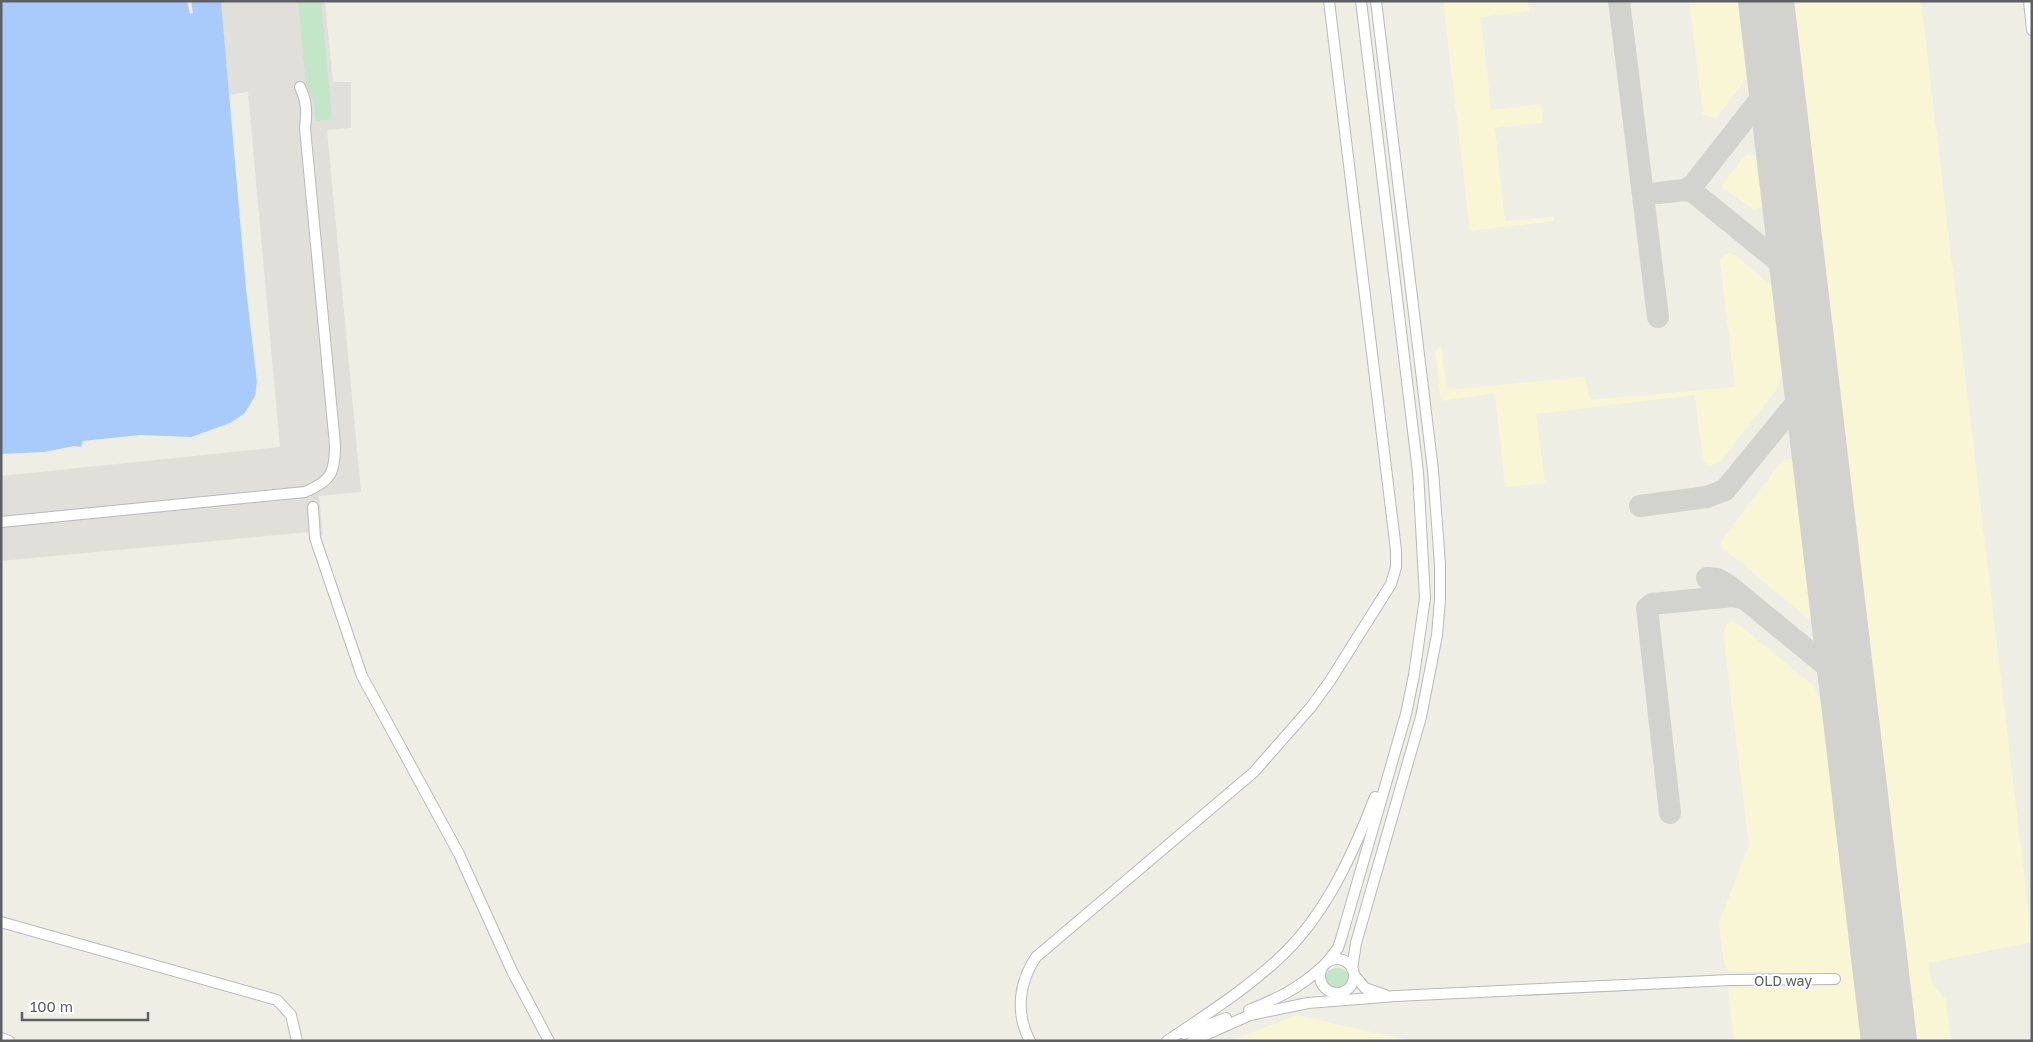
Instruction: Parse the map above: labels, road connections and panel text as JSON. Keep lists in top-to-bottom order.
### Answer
{
  "streets": {
    "street": ["OLD way"]
  },
  "scale_bar": "100 m"
}
